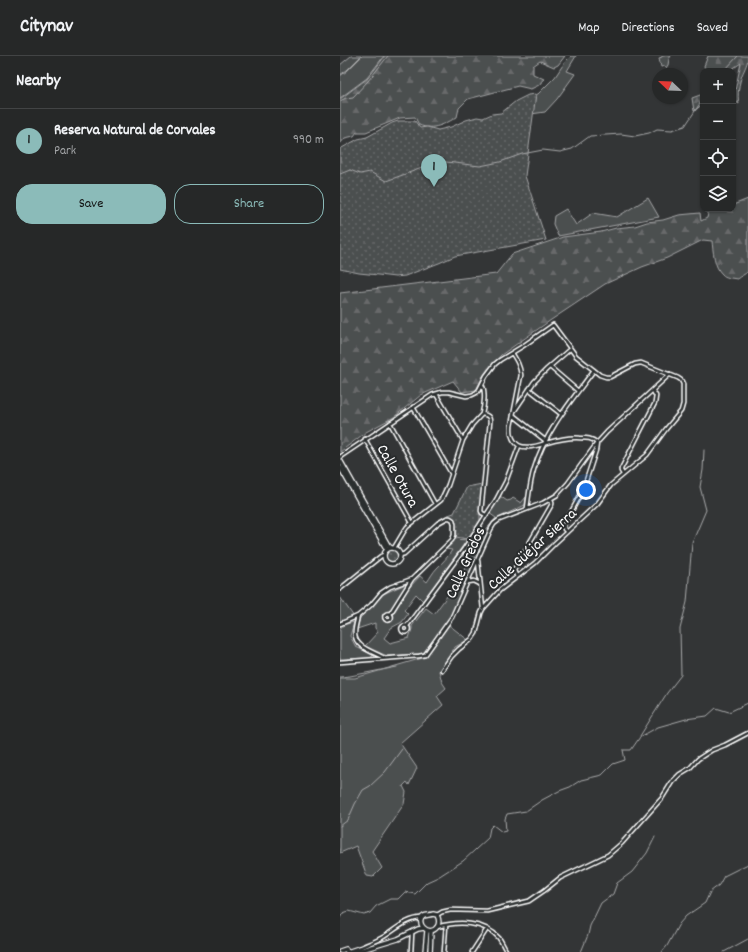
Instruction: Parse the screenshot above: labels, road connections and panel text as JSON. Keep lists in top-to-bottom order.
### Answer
{
  "streets": {
    "street": ["Calle Otura", "Calle Güéjar Sierra", "Calle Gredos"]
  },
  "crossings": [
    ["Calle Güéjar Sierra", "Calle Gredos"]
  ],
  "north": "top left",
  "page": {
    "header": "Citynav",
    "nav": ["Map", "Directions", "Saved"],
    "heading": "Nearby",
    "map_buttons": ["+", "−"],
    "list": [
      {
        "mark": "1",
        "name": "Reserva Natural de Corvales",
        "note": "Park",
        "value": "990 m"
      }
    ],
    "pins": "1",
    "buttons": ["Save", "Share"]
  }
}
